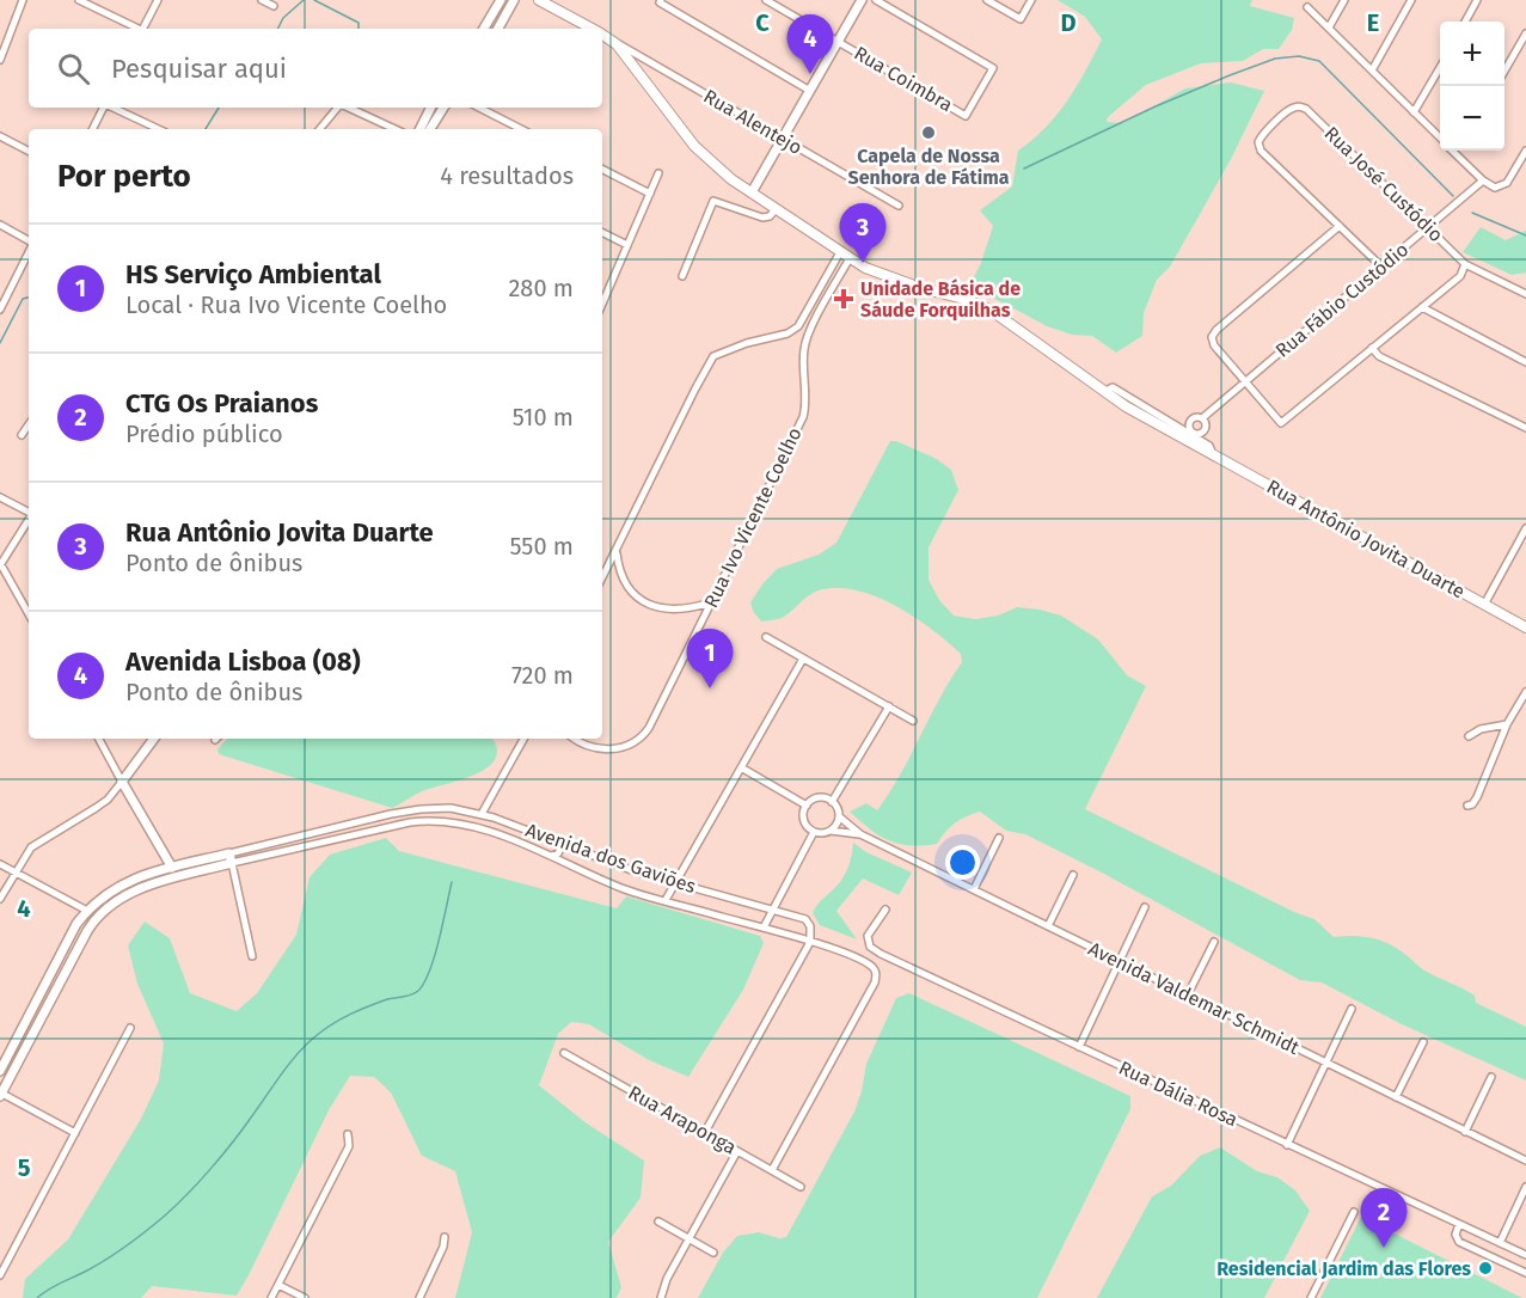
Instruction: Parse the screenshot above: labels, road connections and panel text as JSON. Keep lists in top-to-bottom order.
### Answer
{
  "streets": {
    "main road": ["Rua Antônio Jovita Duarte"],
    "street": [
      "Rua Coimbra",
      "Rua Alentejo",
      "Rua José Custódio",
      "Rua Fábio Custódio",
      "Rua Ivo Vicente Coelho",
      "Avenida dos Gaviões",
      "Avenida Valdemar Schmidt",
      "Rua Dália Rosa",
      "Rua Araponga"
    ]
  },
  "crossings": [
    ["Rua Alentejo", "Rua Antônio Jovita Duarte"],
    ["Rua José Custódio", "Rua Fábio Custódio"],
    ["Rua Ivo Vicente Coelho", "Rua Antônio Jovita Duarte"],
    ["Avenida dos Gaviões", "Rua Araponga"]
  ],
  "places": {
    "other": ["Capela de Nossa Senhora de Fátima", "Residencial Jardim das Flores"],
    "health": ["Unidade Básica de Sáude Forquilhas"]
  },
  "page": {
    "pins": [
      "4",
      "3",
      "1",
      "2"
    ],
    "map_buttons": ["+", "−"],
    "search": "Pesquisar aqui",
    "heading": ["Por perto", "4 resultados"],
    "list": [
      {
        "mark": "1",
        "name": "HS Serviço Ambiental",
        "note": "Local · Rua Ivo Vicente Coelho",
        "value": "280 m"
      },
      {
        "mark": "2",
        "name": "CTG Os Praianos",
        "note": "Prédio público",
        "value": "510 m"
      },
      {
        "mark": "3",
        "name": "Rua Antônio Jovita Duarte",
        "note": "Ponto de ônibus",
        "value": "550 m"
      },
      {
        "mark": "4",
        "name": "Avenida Lisboa (08)",
        "note": "Ponto de ônibus",
        "value": "720 m"
      }
    ]
  },
  "grid": {
    "columns": ["C", "D", "E"],
    "rows": ["4", "5"]
  }
}
